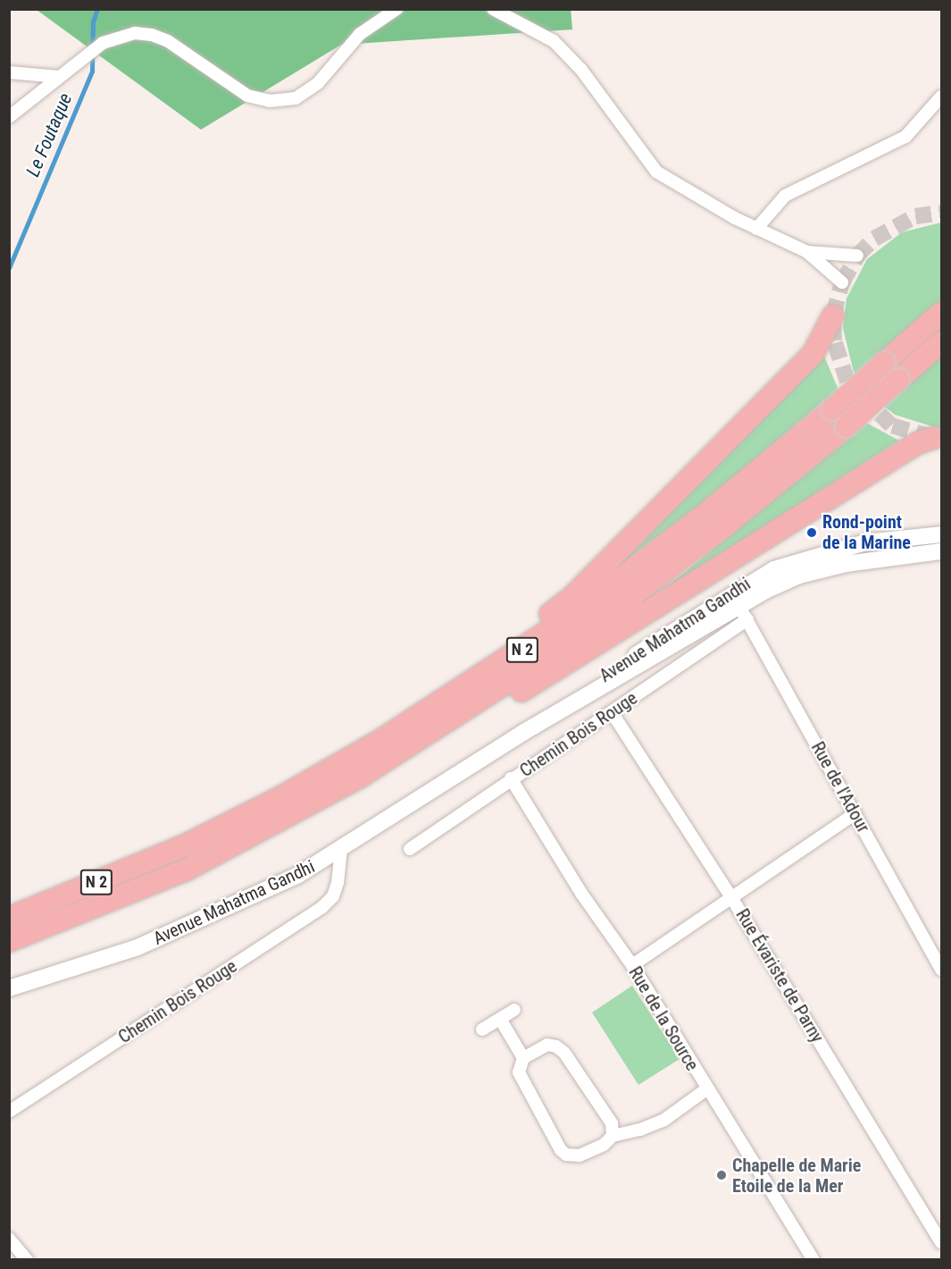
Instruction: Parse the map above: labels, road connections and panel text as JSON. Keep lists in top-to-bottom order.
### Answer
{
  "streets": {
    "highway": ["N 2"],
    "main road": ["Avenue Mahatma Gandhi"],
    "street": [
      "Chemin Bois Rouge",
      "Rue de l'Adour",
      "Rue Évariste de Parny",
      "Rue de la Source"
    ]
  },
  "crossings": [
    ["Avenue Mahatma Gandhi", "Chemin Bois Rouge"],
    ["Avenue Mahatma Gandhi", "Rue de l'Adour"],
    ["Chemin Bois Rouge", "Rue de l'Adour"],
    ["Chemin Bois Rouge", "Rue Évariste de Parny"],
    ["Chemin Bois Rouge", "Rue de la Source"]
  ],
  "water": ["Le Foutaque"],
  "places": ["Rond-point de la Marine", "Chapelle de Marie Etoile de la Mer"]
}
